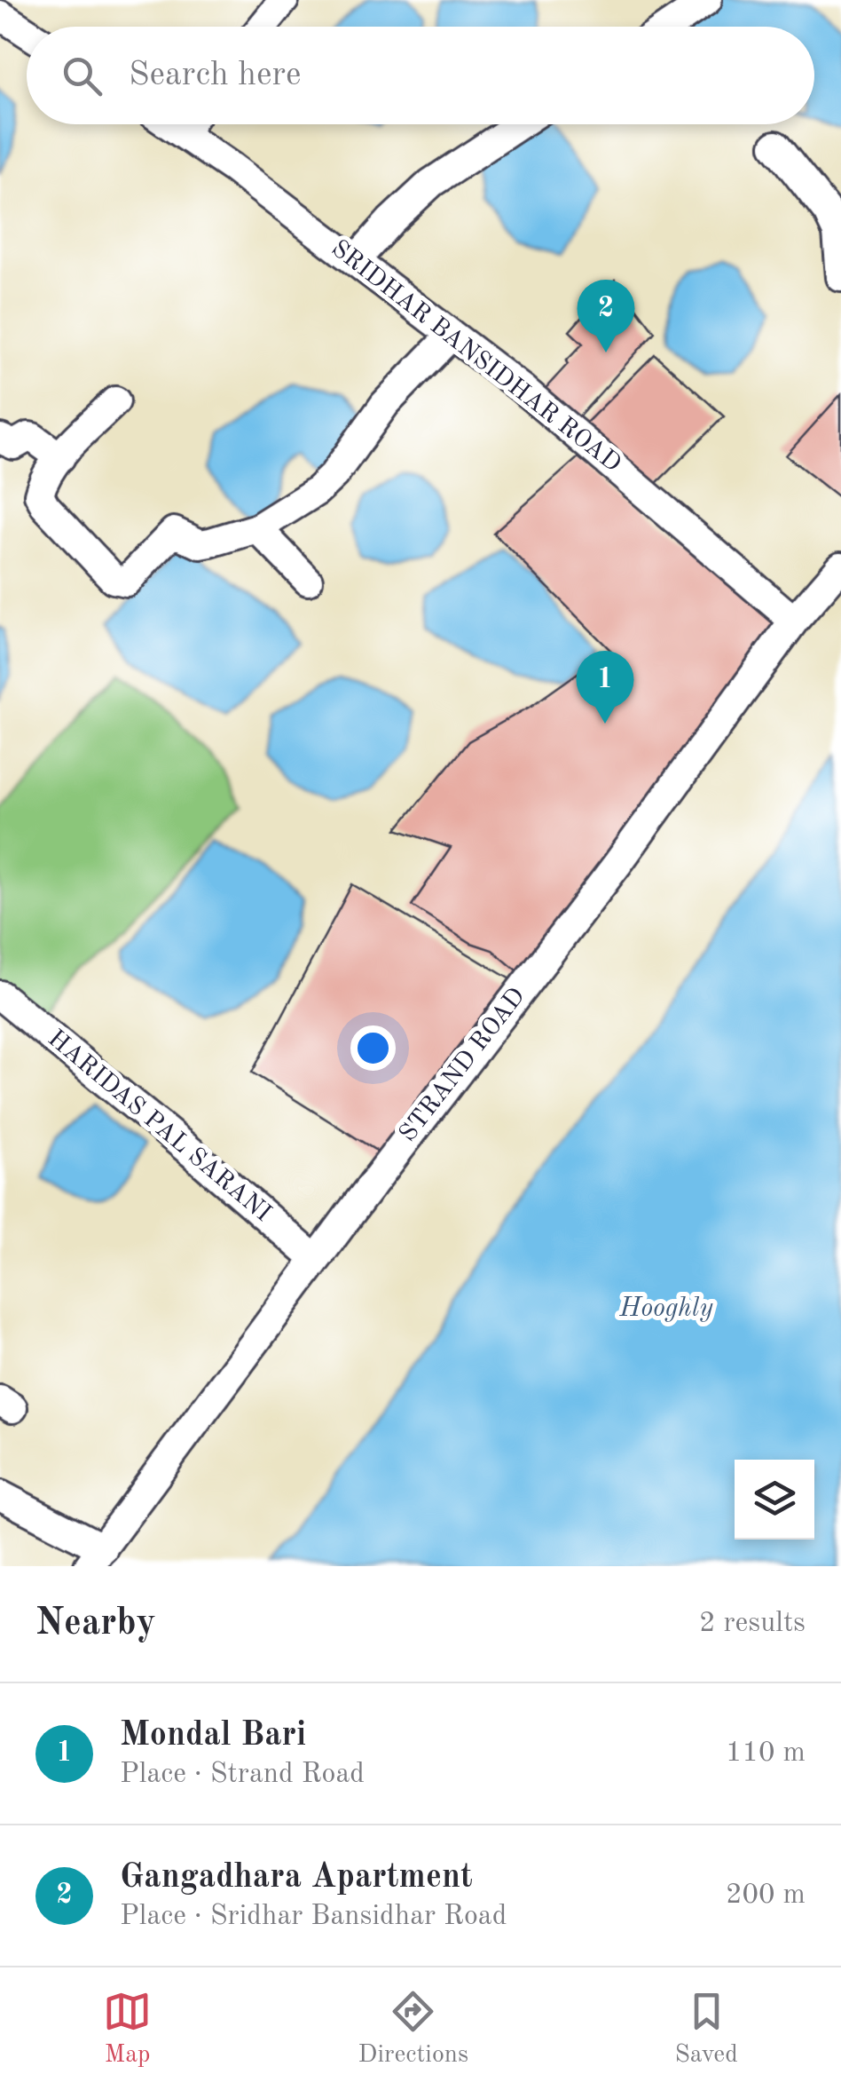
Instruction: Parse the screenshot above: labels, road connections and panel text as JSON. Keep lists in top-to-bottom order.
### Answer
{
  "streets": {
    "street": ["SRIDHAR BANSIDHAR ROAD", "STRAND ROAD", "HARIDAS PAL SARANI"]
  },
  "crossings": [
    ["SRIDHAR BANSIDHAR ROAD", "STRAND ROAD"],
    ["STRAND ROAD", "HARIDAS PAL SARANI"]
  ],
  "water": ["Hooghly"],
  "page": {
    "search": "Search here",
    "pins": ["2", "1"],
    "heading": ["Nearby", "2 results"],
    "list": [
      {
        "mark": "1",
        "name": "Mondal Bari",
        "note": "Place · Strand Road",
        "value": "110 m"
      },
      {
        "mark": "2",
        "name": "Gangadhara Apartment",
        "note": "Place · Sridhar Bansidhar Road",
        "value": "200 m"
      }
    ],
    "nav": ["Map", "Directions", "Saved"]
  }
}
